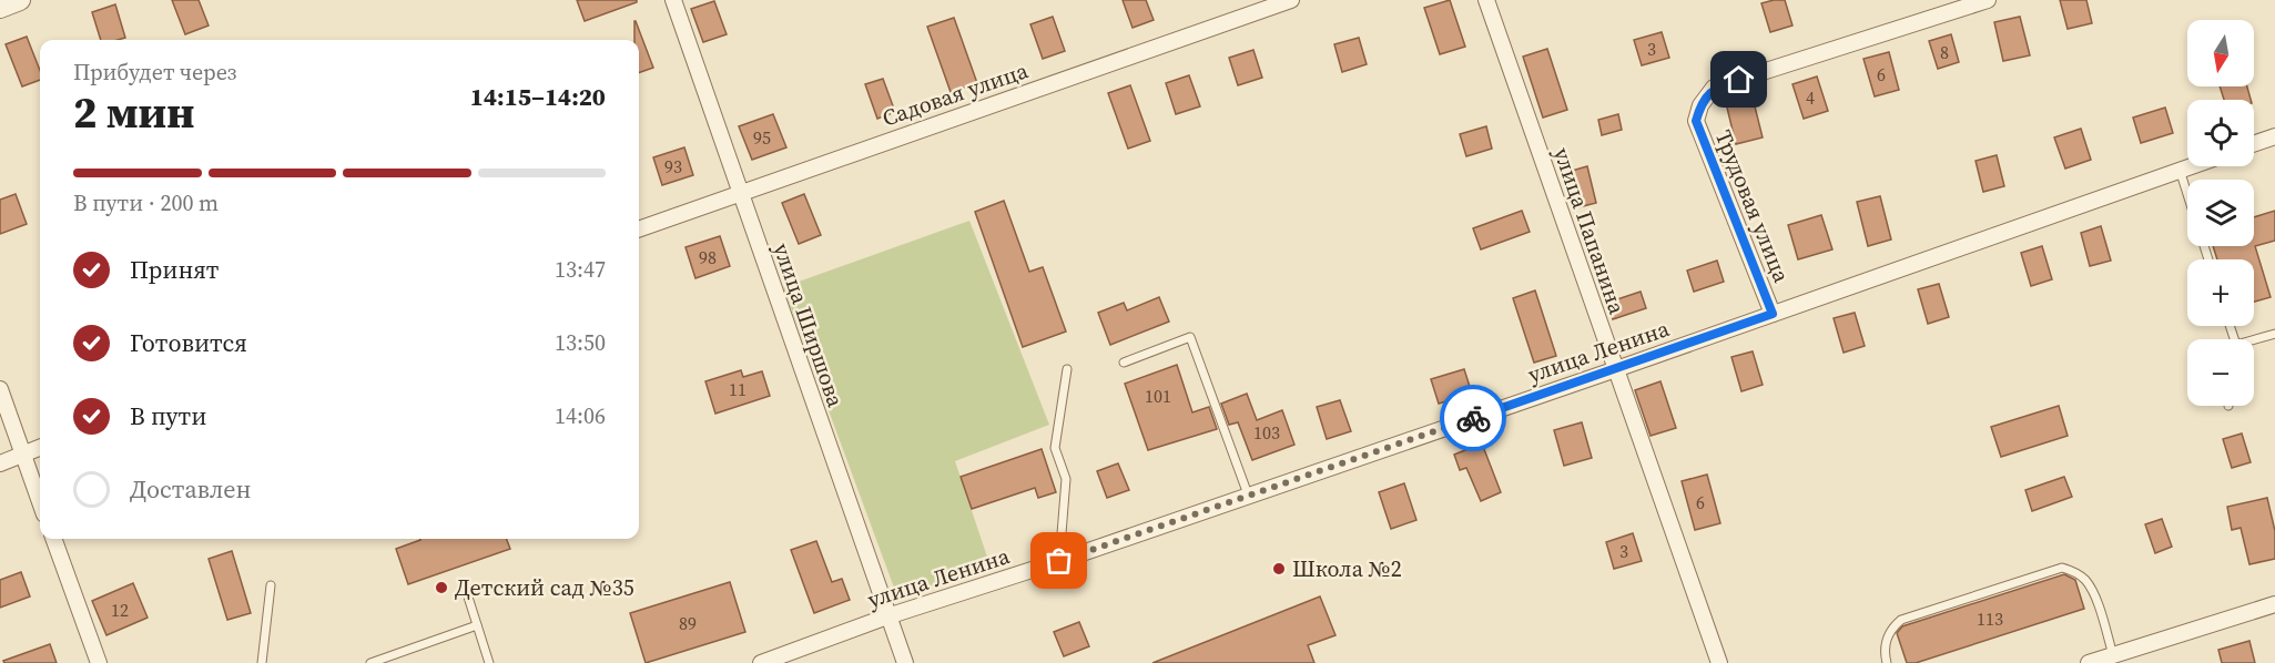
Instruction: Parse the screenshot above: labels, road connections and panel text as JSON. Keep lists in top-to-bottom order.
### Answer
{
  "streets": {
    "street": [
      "Садовая улица",
      "Трудовая улица",
      "улица Папанина",
      "улица Ширшова",
      "улица Ленина"
    ]
  },
  "crossings": [
    ["Садовая улица", "улица Ширшова"],
    ["Трудовая улица", "улица Ленина"],
    ["улица Папанина", "улица Ленина"],
    ["улица Ширшова", "улица Ленина"]
  ],
  "places": ["Школа №2", "Детский сад №35"],
  "house_numbers": [
    "3",
    "8",
    "6",
    "4",
    "95",
    "93",
    "98",
    "11",
    "101",
    "103",
    "6",
    "3",
    "12",
    "113",
    "89"
  ],
  "north": "bottom",
  "page": {
    "map_buttons": ["+", "−"],
    "heading": ["2 мин", "Прибудет через", "14:15–14:20"],
    "bar": "В пути · 200 m",
    "list": [
      ["Принят", "13:47"],
      ["Готовится", "13:50"],
      ["В пути", "14:06"],
      "Доставлен"
    ]
  }
}
